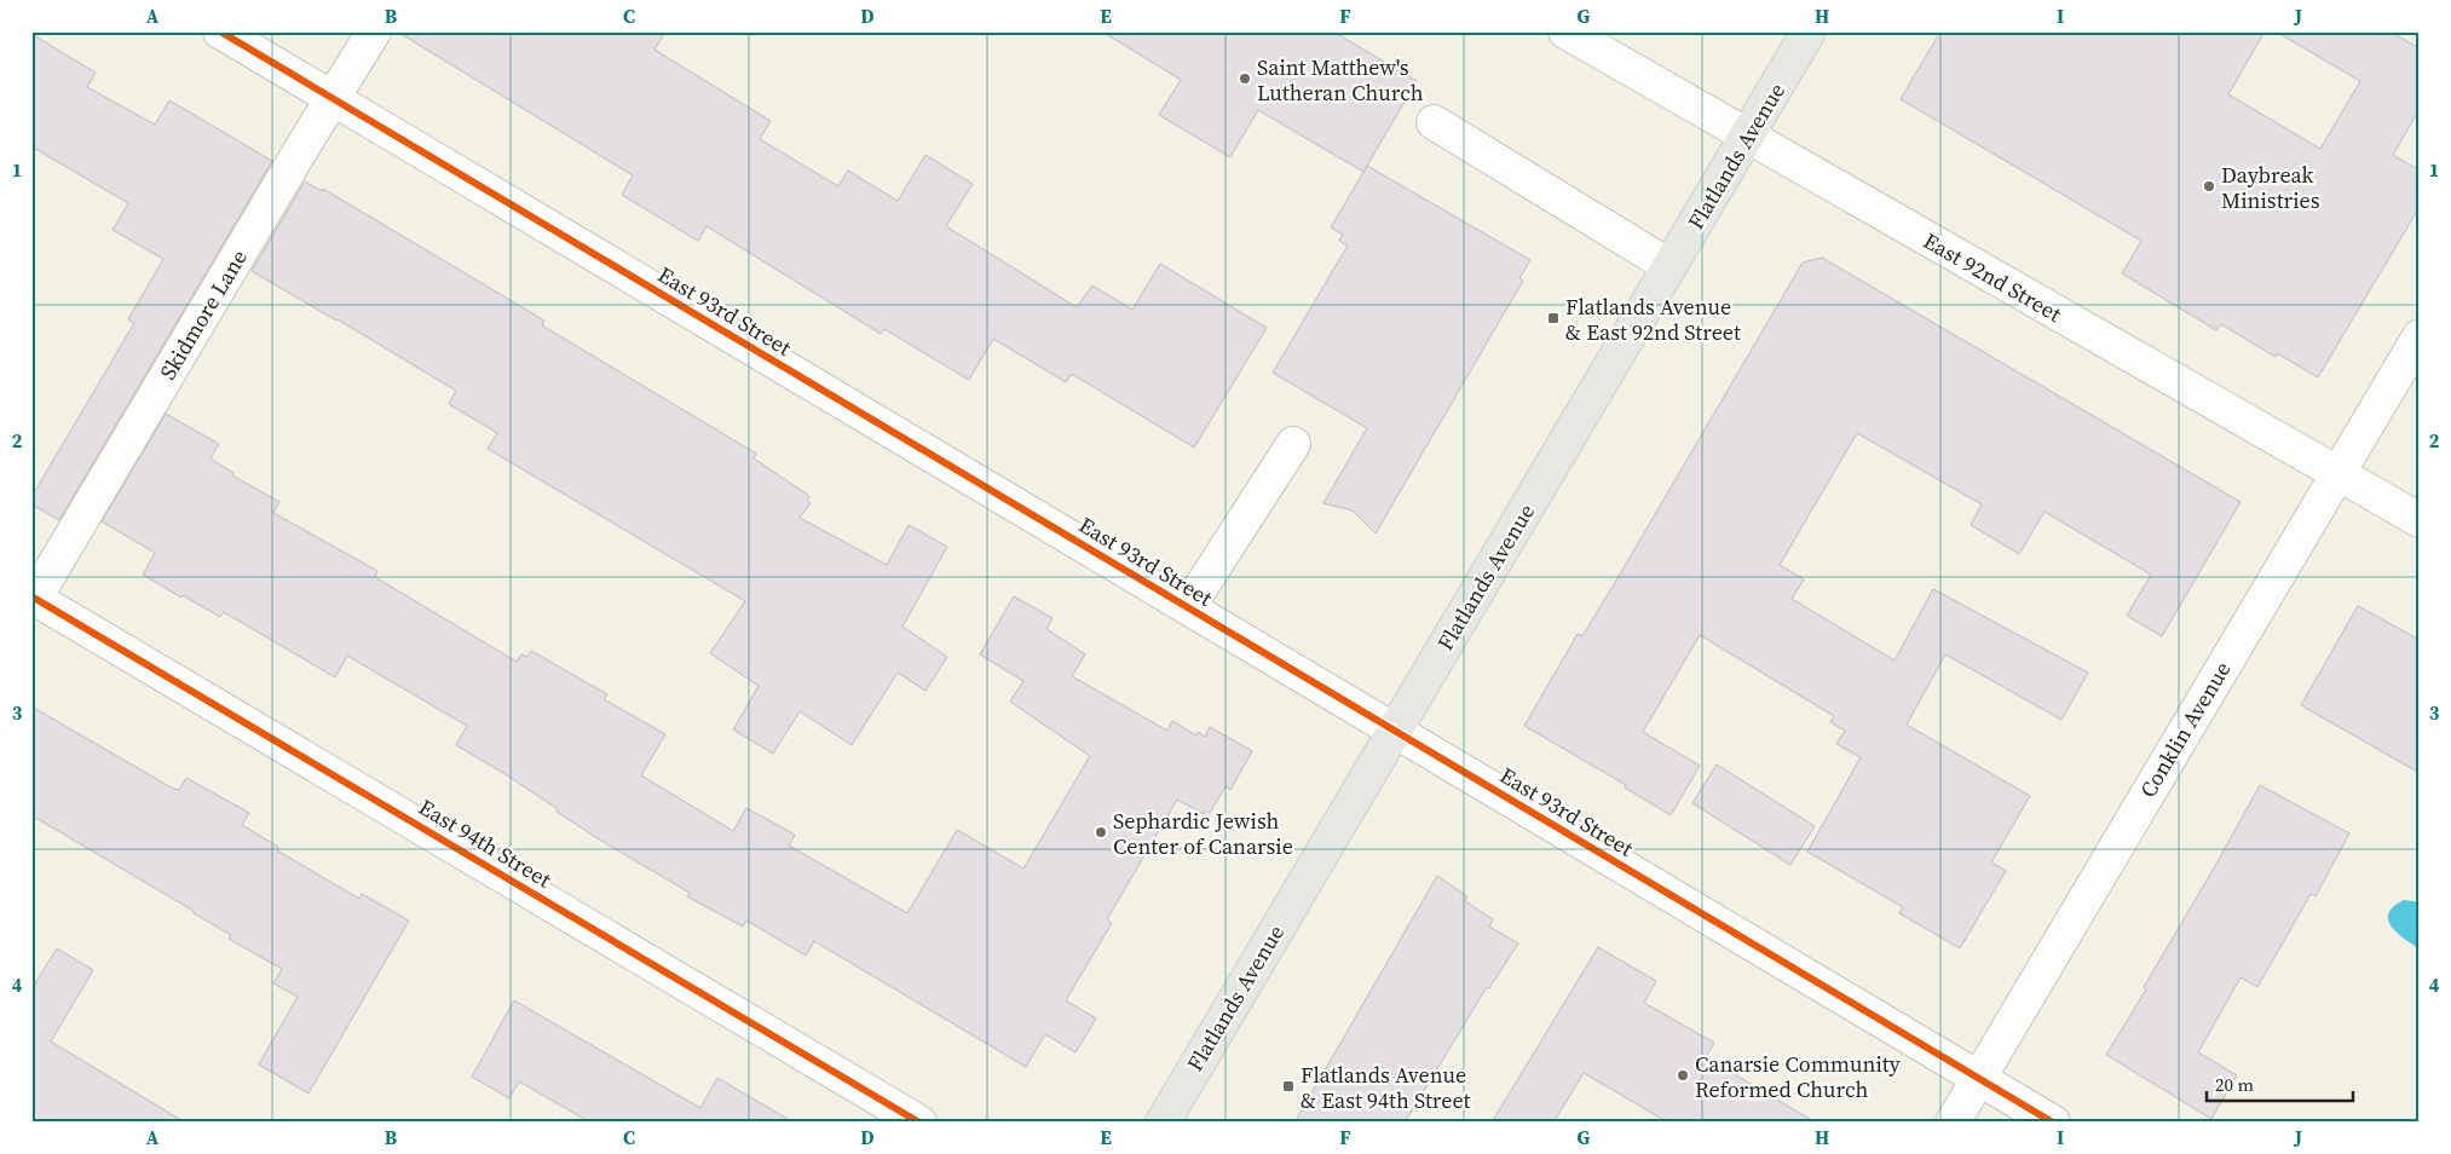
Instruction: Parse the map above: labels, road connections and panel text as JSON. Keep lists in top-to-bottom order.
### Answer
{
  "streets": {
    "main road": ["Flatlands Avenue"],
    "street": [
      "East 92nd Street",
      "East 93rd Street",
      "Skidmore Lane",
      "Conklin Avenue",
      "East 94th Street"
    ]
  },
  "crossings": [
    ["Flatlands Avenue", "East 92nd Street"],
    ["Flatlands Avenue", "East 93rd Street"],
    ["East 92nd Street", "Conklin Avenue"],
    ["East 93rd Street", "Skidmore Lane"],
    ["East 93rd Street", "Conklin Avenue"],
    ["Skidmore Lane", "East 94th Street"]
  ],
  "places": {
    "other": [
      "Saint Matthew's Lutheran Church",
      "Daybreak Ministries",
      "Sephardic Jewish Center of Canarsie",
      "Canarsie Community Reformed Church"
    ],
    "transit": ["Flatlands Avenue & East 92nd Street", "Flatlands Avenue & East 94th Street"]
  },
  "scale_bar": "20 m",
  "grid": {
    "columns": [
      "A",
      "B",
      "C",
      "D",
      "E",
      "F",
      "G",
      "H",
      "I",
      "J"
    ],
    "rows": [
      "1",
      "2",
      "3",
      "4"
    ]
  }
}
